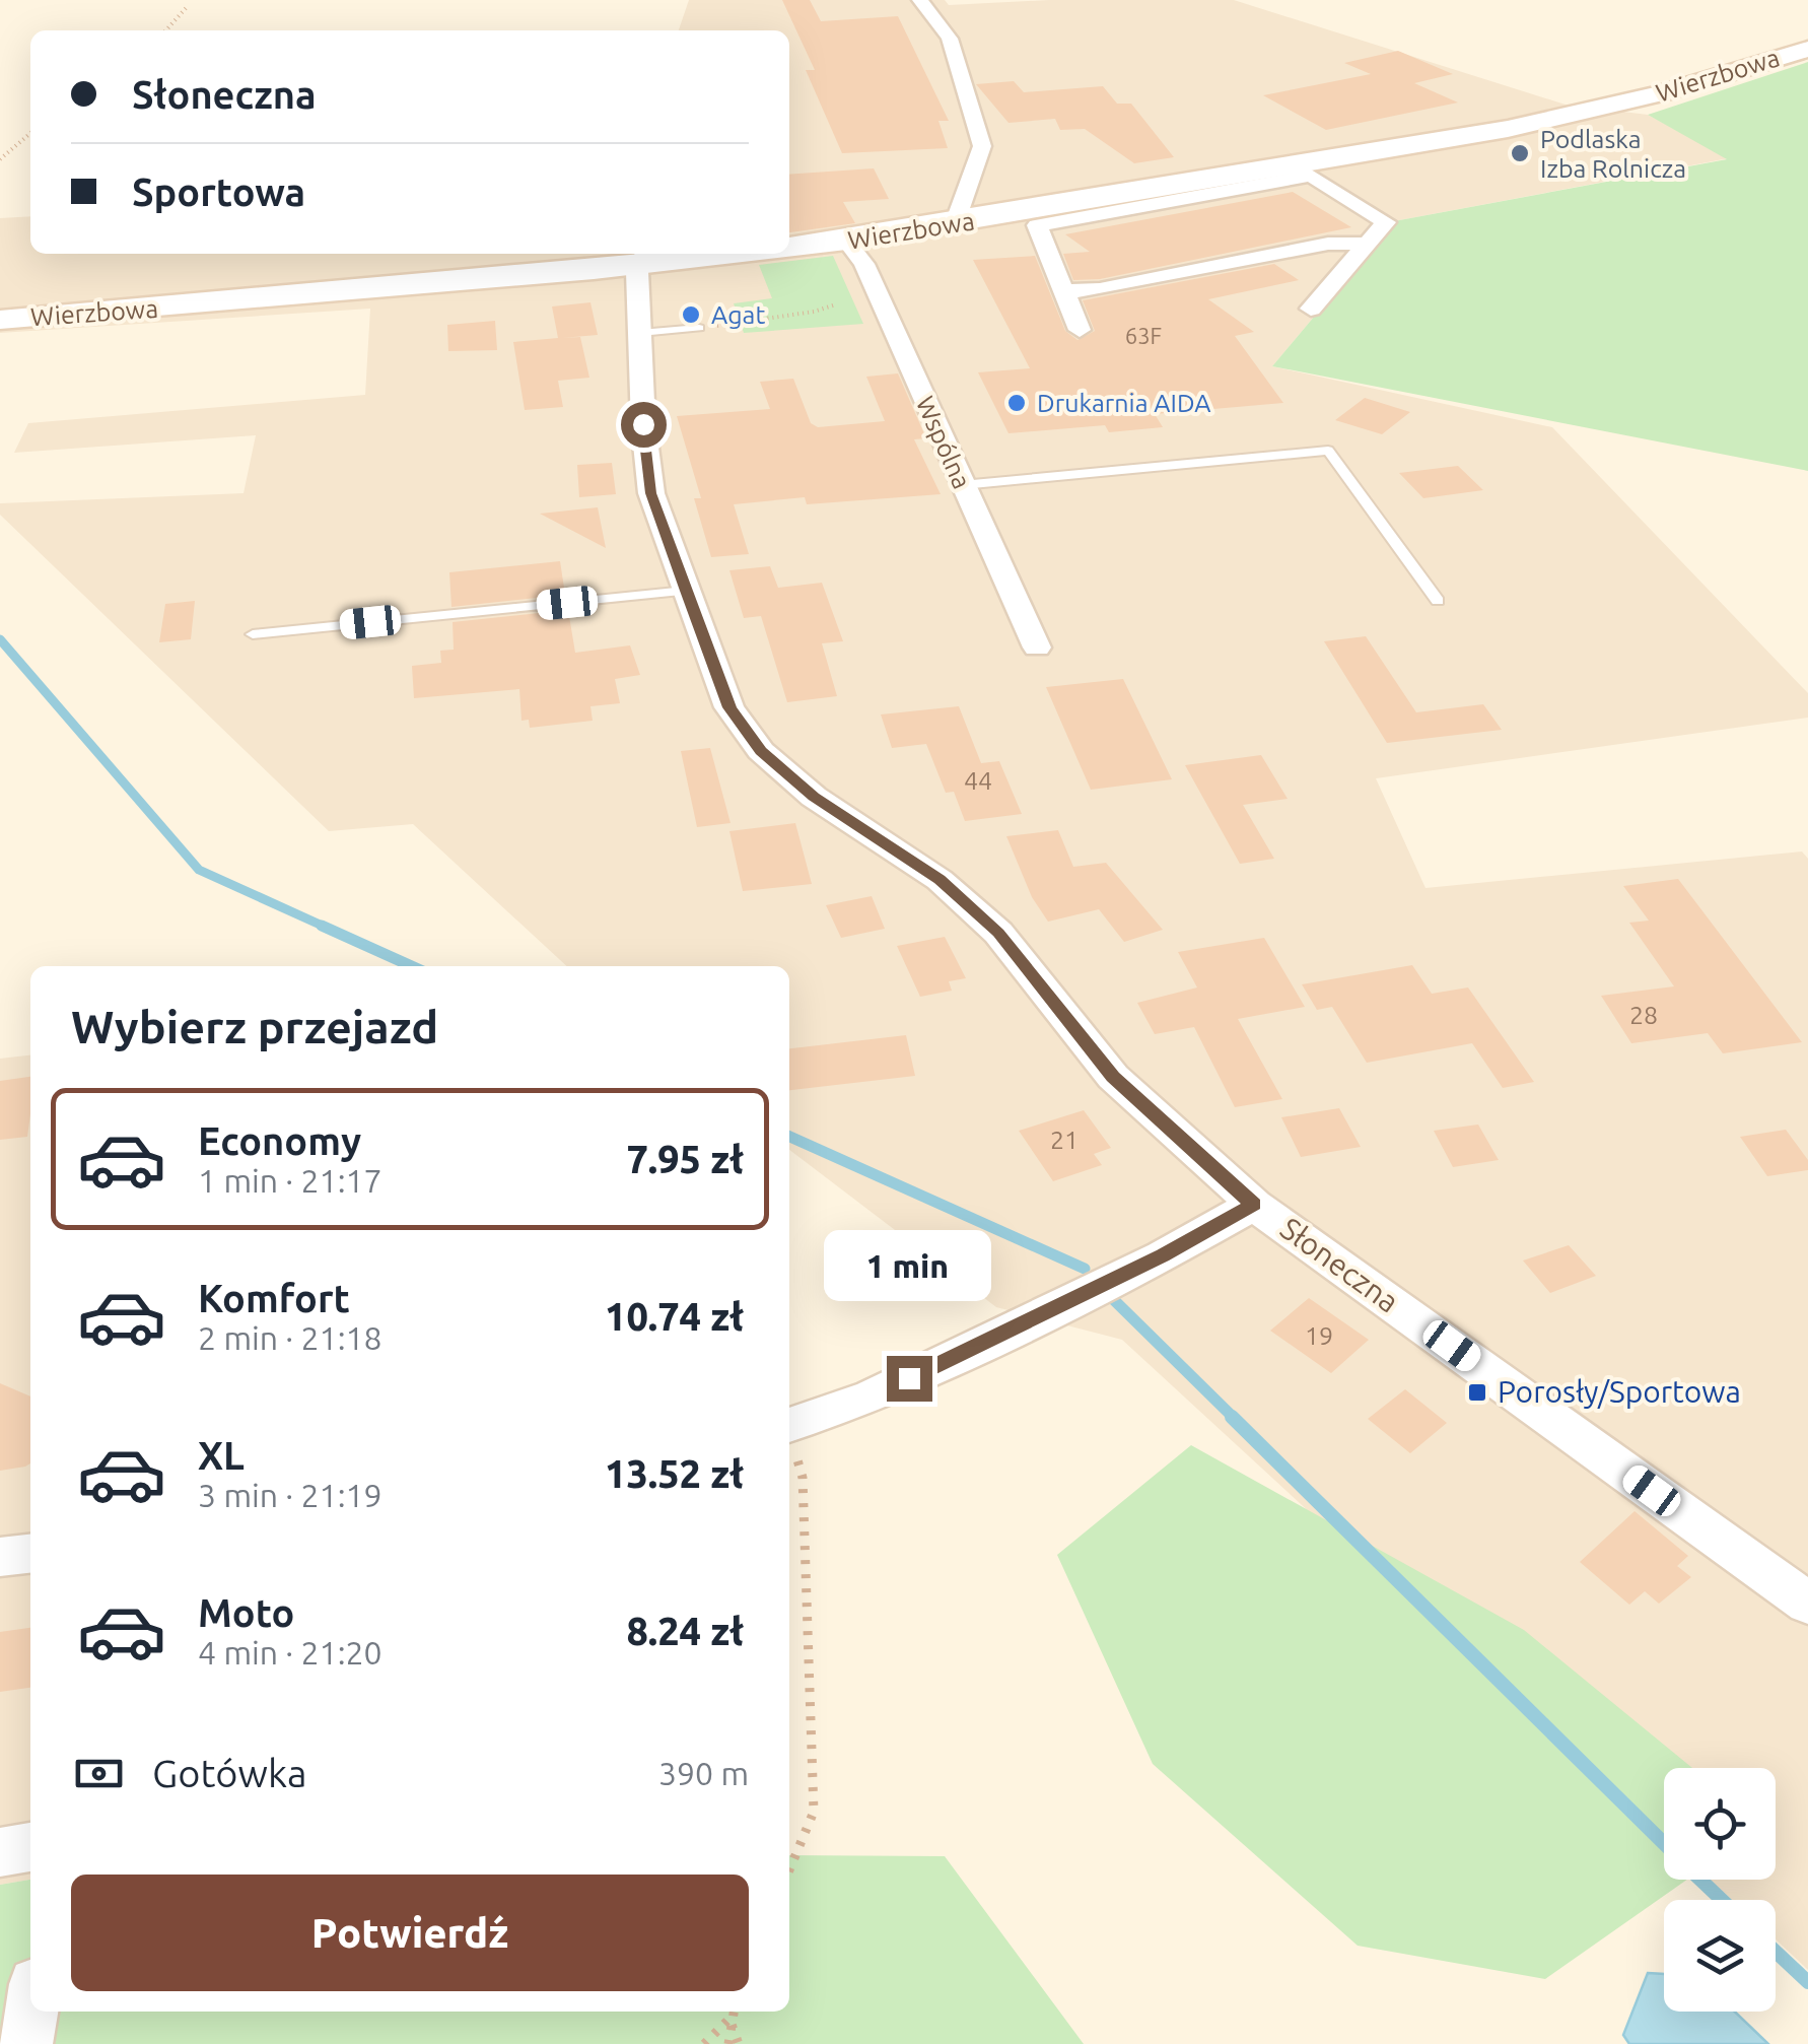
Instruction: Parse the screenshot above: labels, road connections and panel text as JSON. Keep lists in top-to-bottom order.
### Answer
{
  "streets": {
    "street": ["Wierzbowa", "Wspólna", "Słoneczna"]
  },
  "crossings": [
    ["Wierzbowa", "Wspólna"],
    ["Wierzbowa", "Słoneczna"]
  ],
  "places": {
    "other": ["Podlaska Izba Rolnicza", "Agat", "Drukarnia AIDA"],
    "transit": ["Porosły/Sportowa"]
  },
  "house_numbers": [
    "63F",
    "44",
    "28",
    "21",
    "19"
  ],
  "page": {
    "banner": ["Słoneczna", "Sportowa"],
    "heading": "Wybierz przejazd",
    "list": [
      {
        "name": "Economy",
        "note": "1 min · 21:17",
        "value": "7.95 zł"
      },
      {
        "name": "Komfort",
        "note": "2 min · 21:18",
        "value": "10.74 zł"
      },
      {
        "name": "XL",
        "note": "3 min · 21:19",
        "value": "13.52 zł"
      },
      {
        "name": "Moto",
        "note": "4 min · 21:20",
        "value": "8.24 zł"
      }
    ],
    "bubble": "1 min",
    "pay": ["Gotówka", "390 m"],
    "buttons": "Potwierdź"
  }
}
